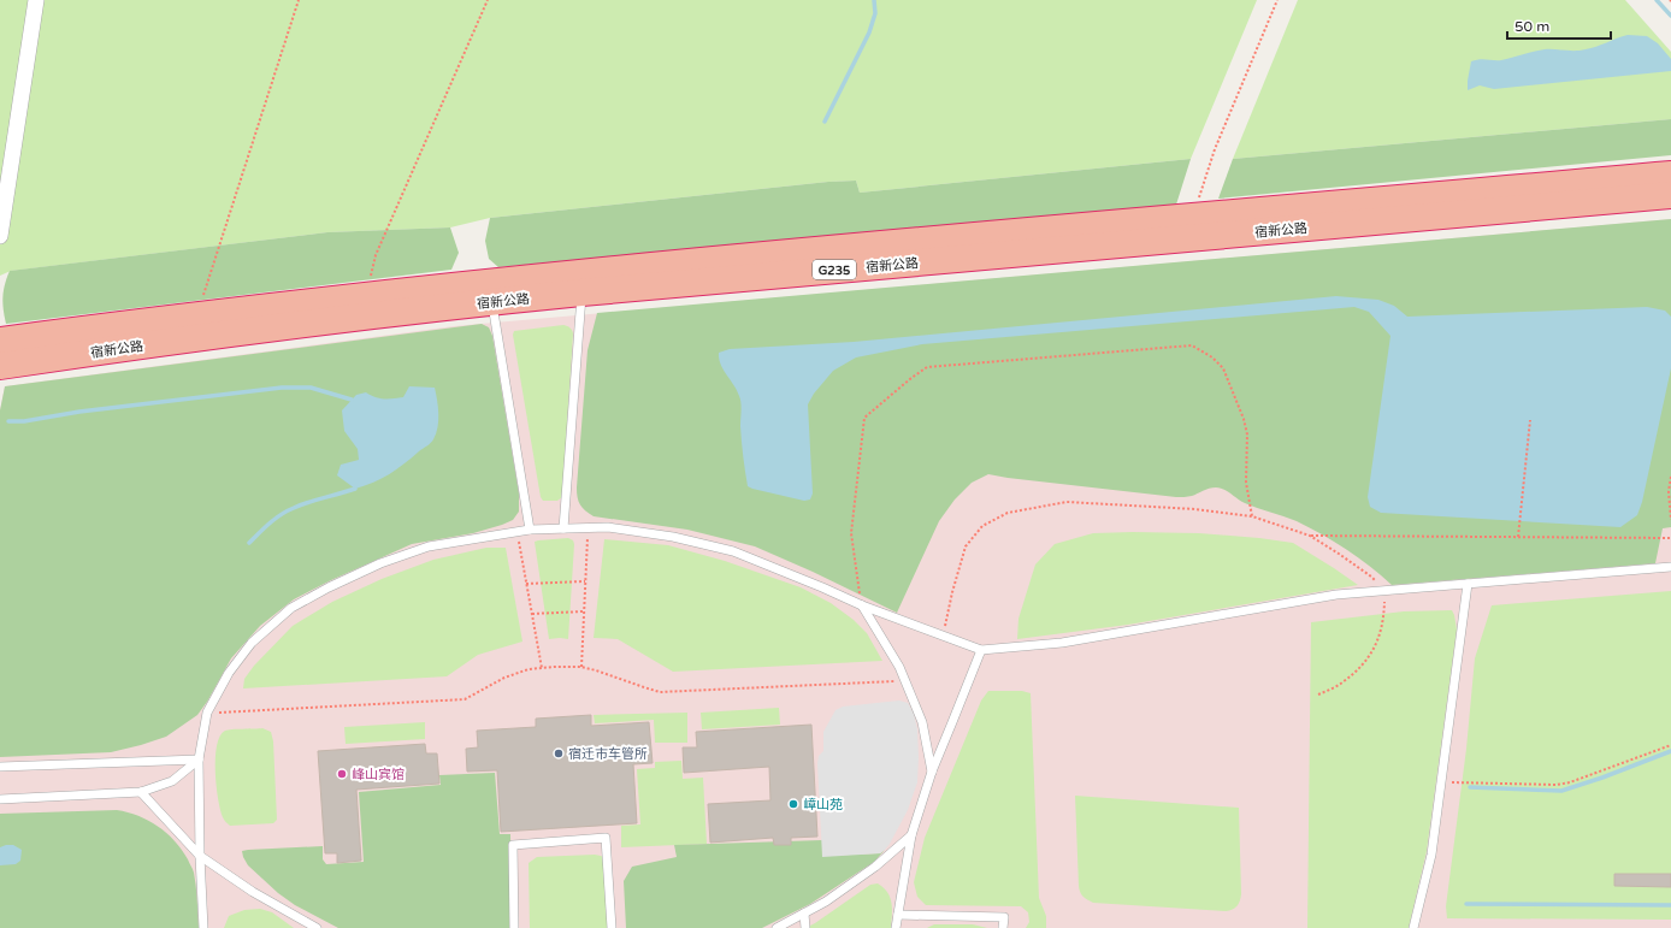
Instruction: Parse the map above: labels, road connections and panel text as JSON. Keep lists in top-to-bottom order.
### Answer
{
  "streets": {
    "highway": ["宿新公路", "G235"]
  },
  "places": ["宿迁市车管所", "峰山宾馆", "嶂山苑"],
  "scale_bar": "50 m"
}
